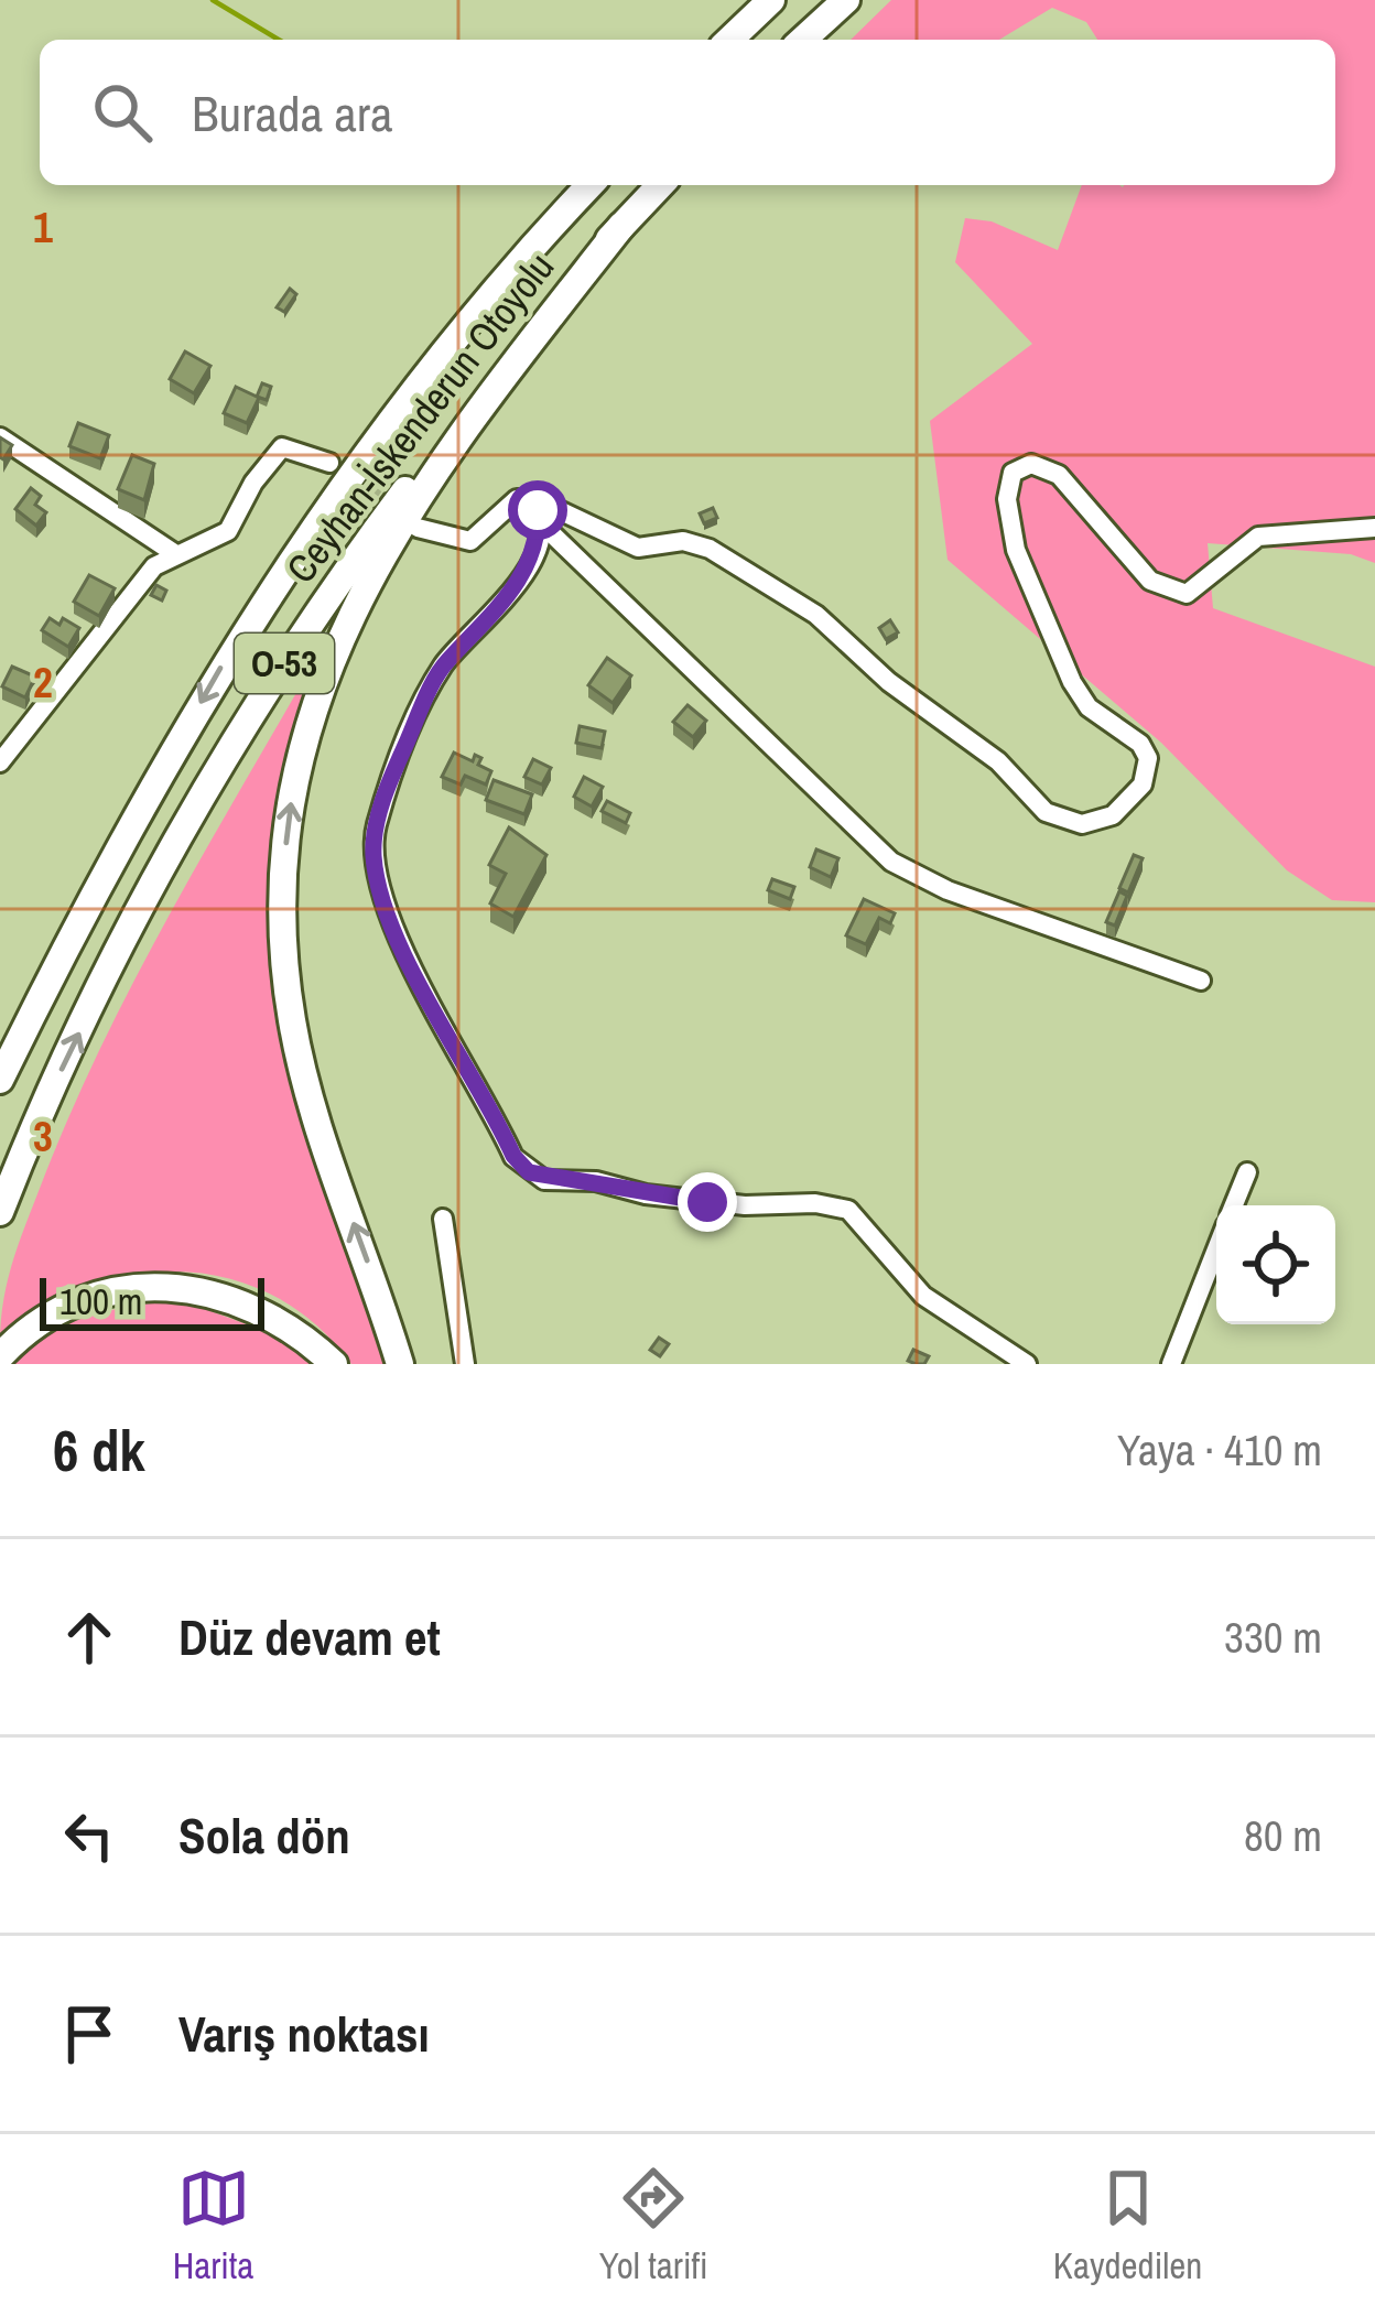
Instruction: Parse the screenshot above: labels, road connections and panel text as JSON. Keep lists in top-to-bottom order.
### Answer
{
  "streets": {
    "highway": ["Ceyhan-İskenderun Otoyolu", "O-53"]
  },
  "scale_bar": "100 m",
  "page": {
    "search": "Burada ara",
    "scale": "100 m",
    "heading": ["6 dk", "Yaya · 410 m"],
    "list": [
      ["Düz devam et", "330 m"],
      ["Sola dön", "80 m"],
      "Varış noktası"
    ],
    "nav": ["Harita", "Yol tarifi", "Kaydedilen"]
  },
  "grid": {
    "rows": ["1", "2", "3"]
  }
}
